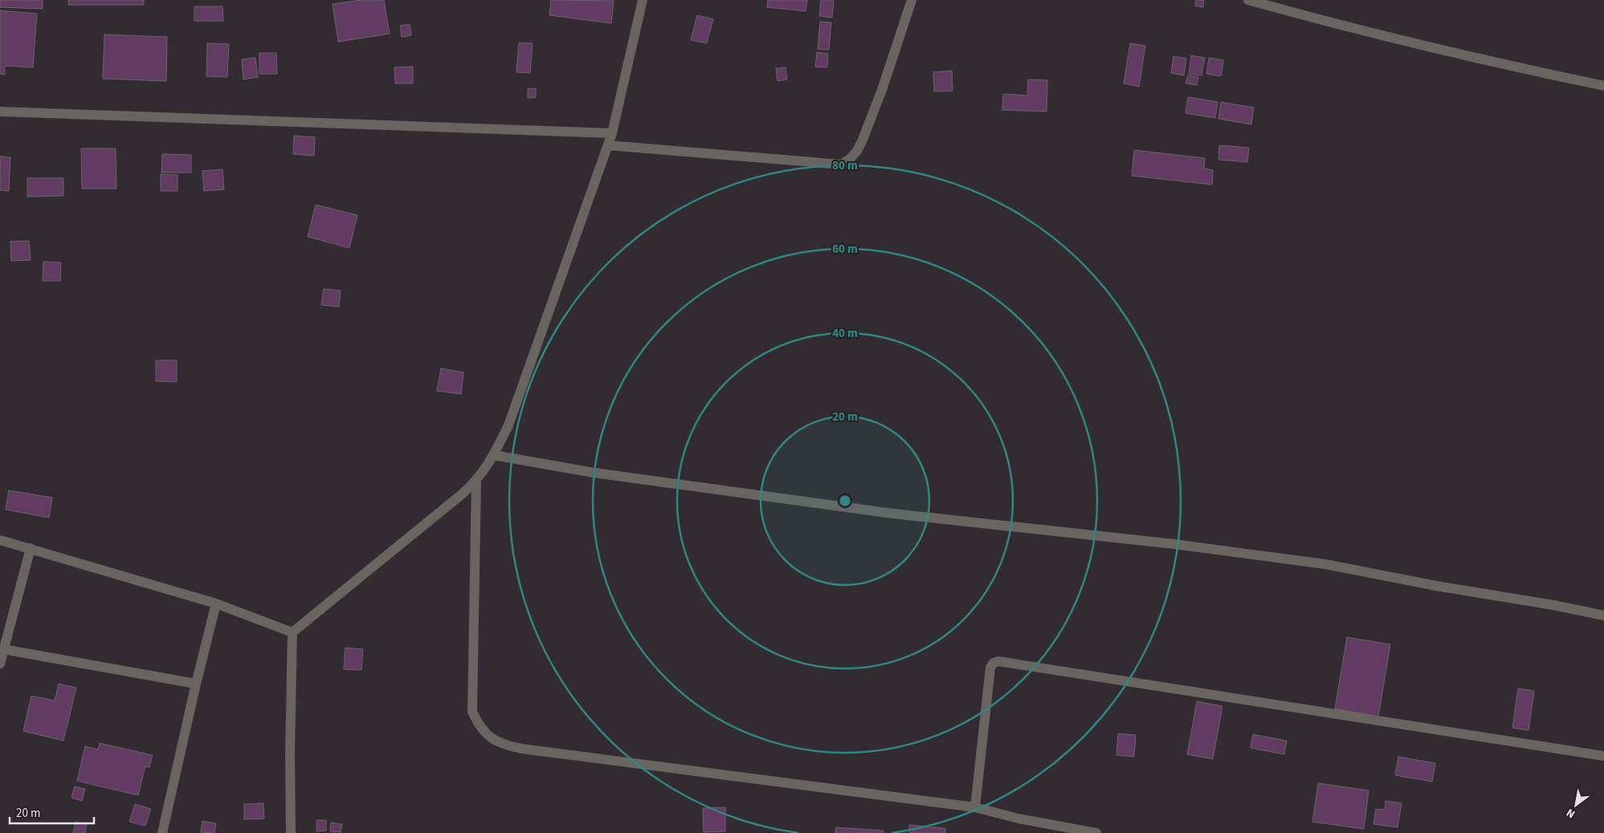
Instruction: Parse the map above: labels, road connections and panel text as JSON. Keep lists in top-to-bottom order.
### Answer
{
  "scale_bar": "20 m",
  "north": "bottom left",
  "rings": [
    "80 m",
    "60 m",
    "40 m",
    "20 m"
  ]
}
